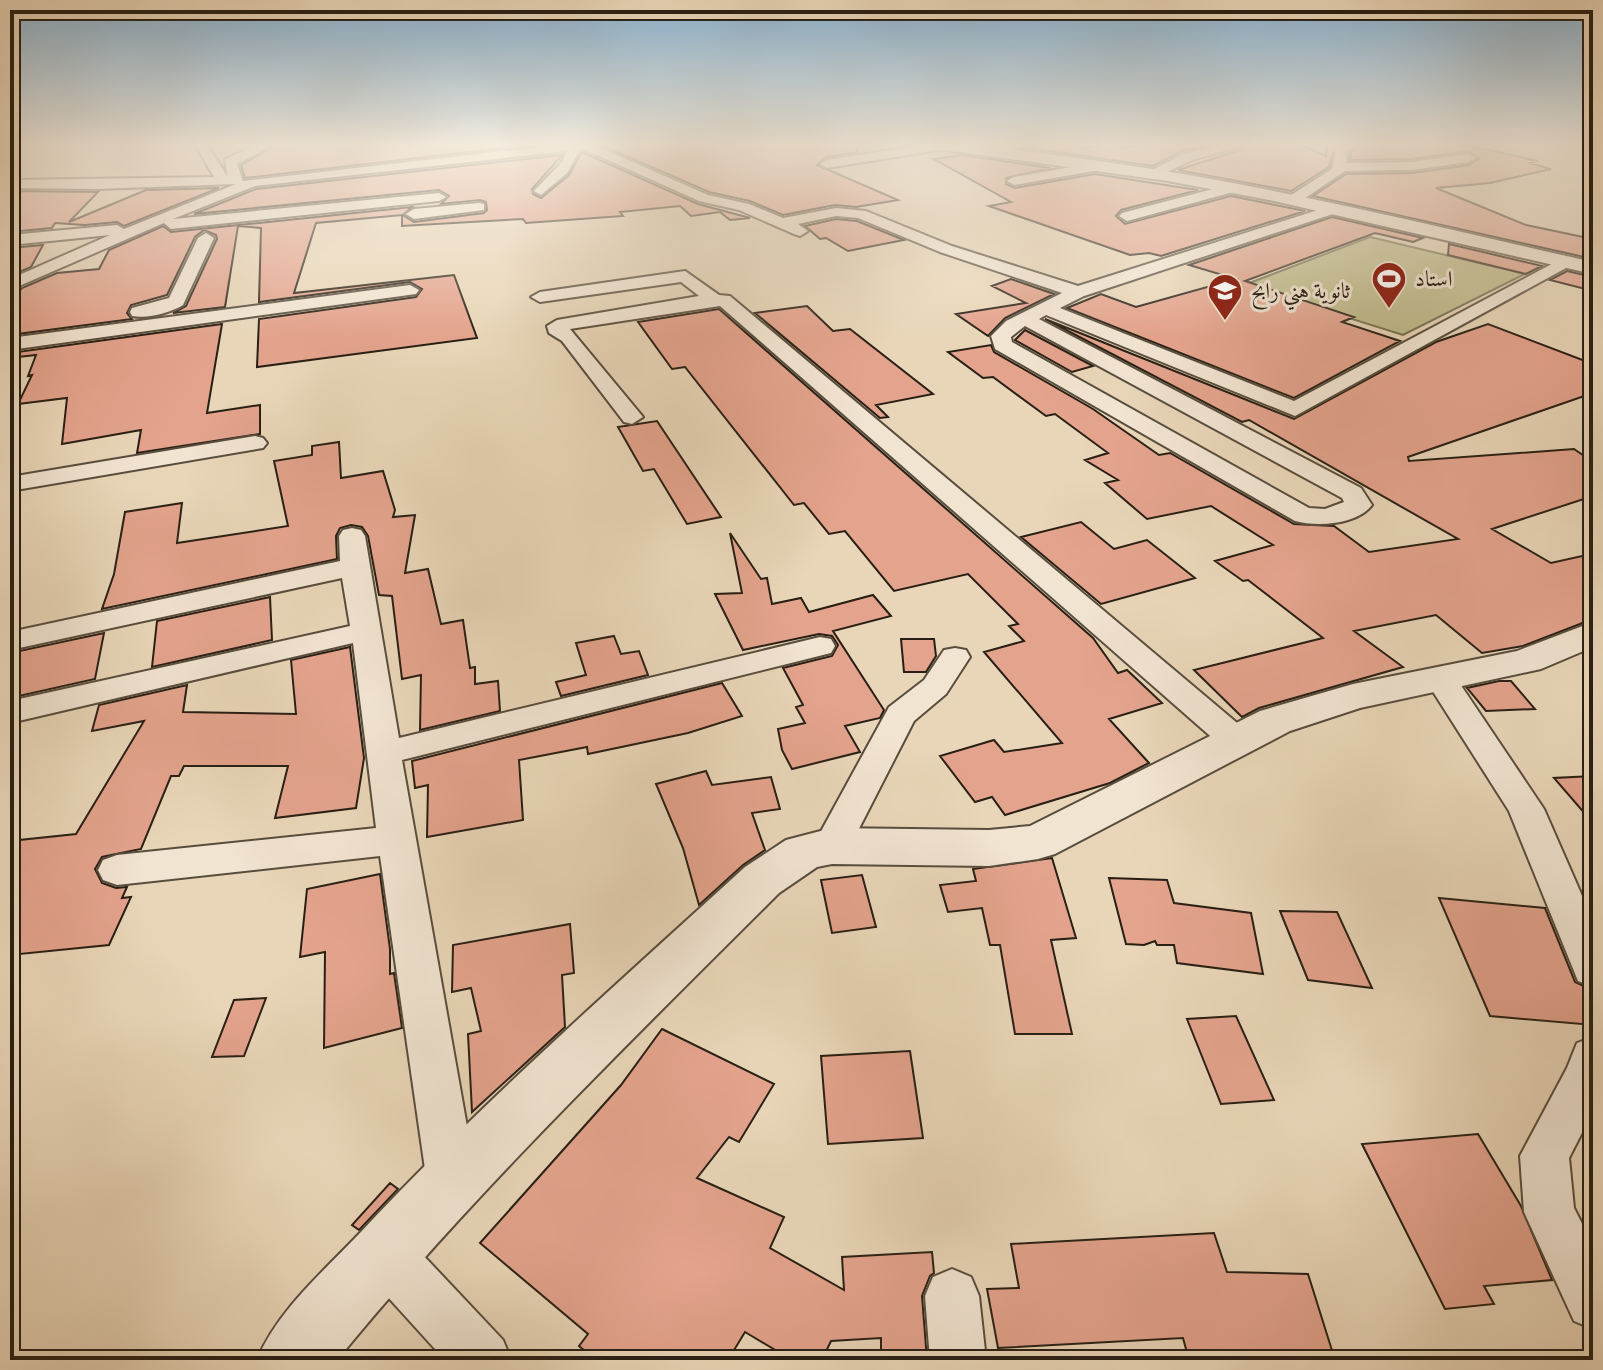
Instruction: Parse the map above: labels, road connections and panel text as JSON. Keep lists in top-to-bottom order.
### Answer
{
  "places": {
    "sports": ["استاد"],
    "school or university": ["ثانوية هني رابح"]
  }
}
